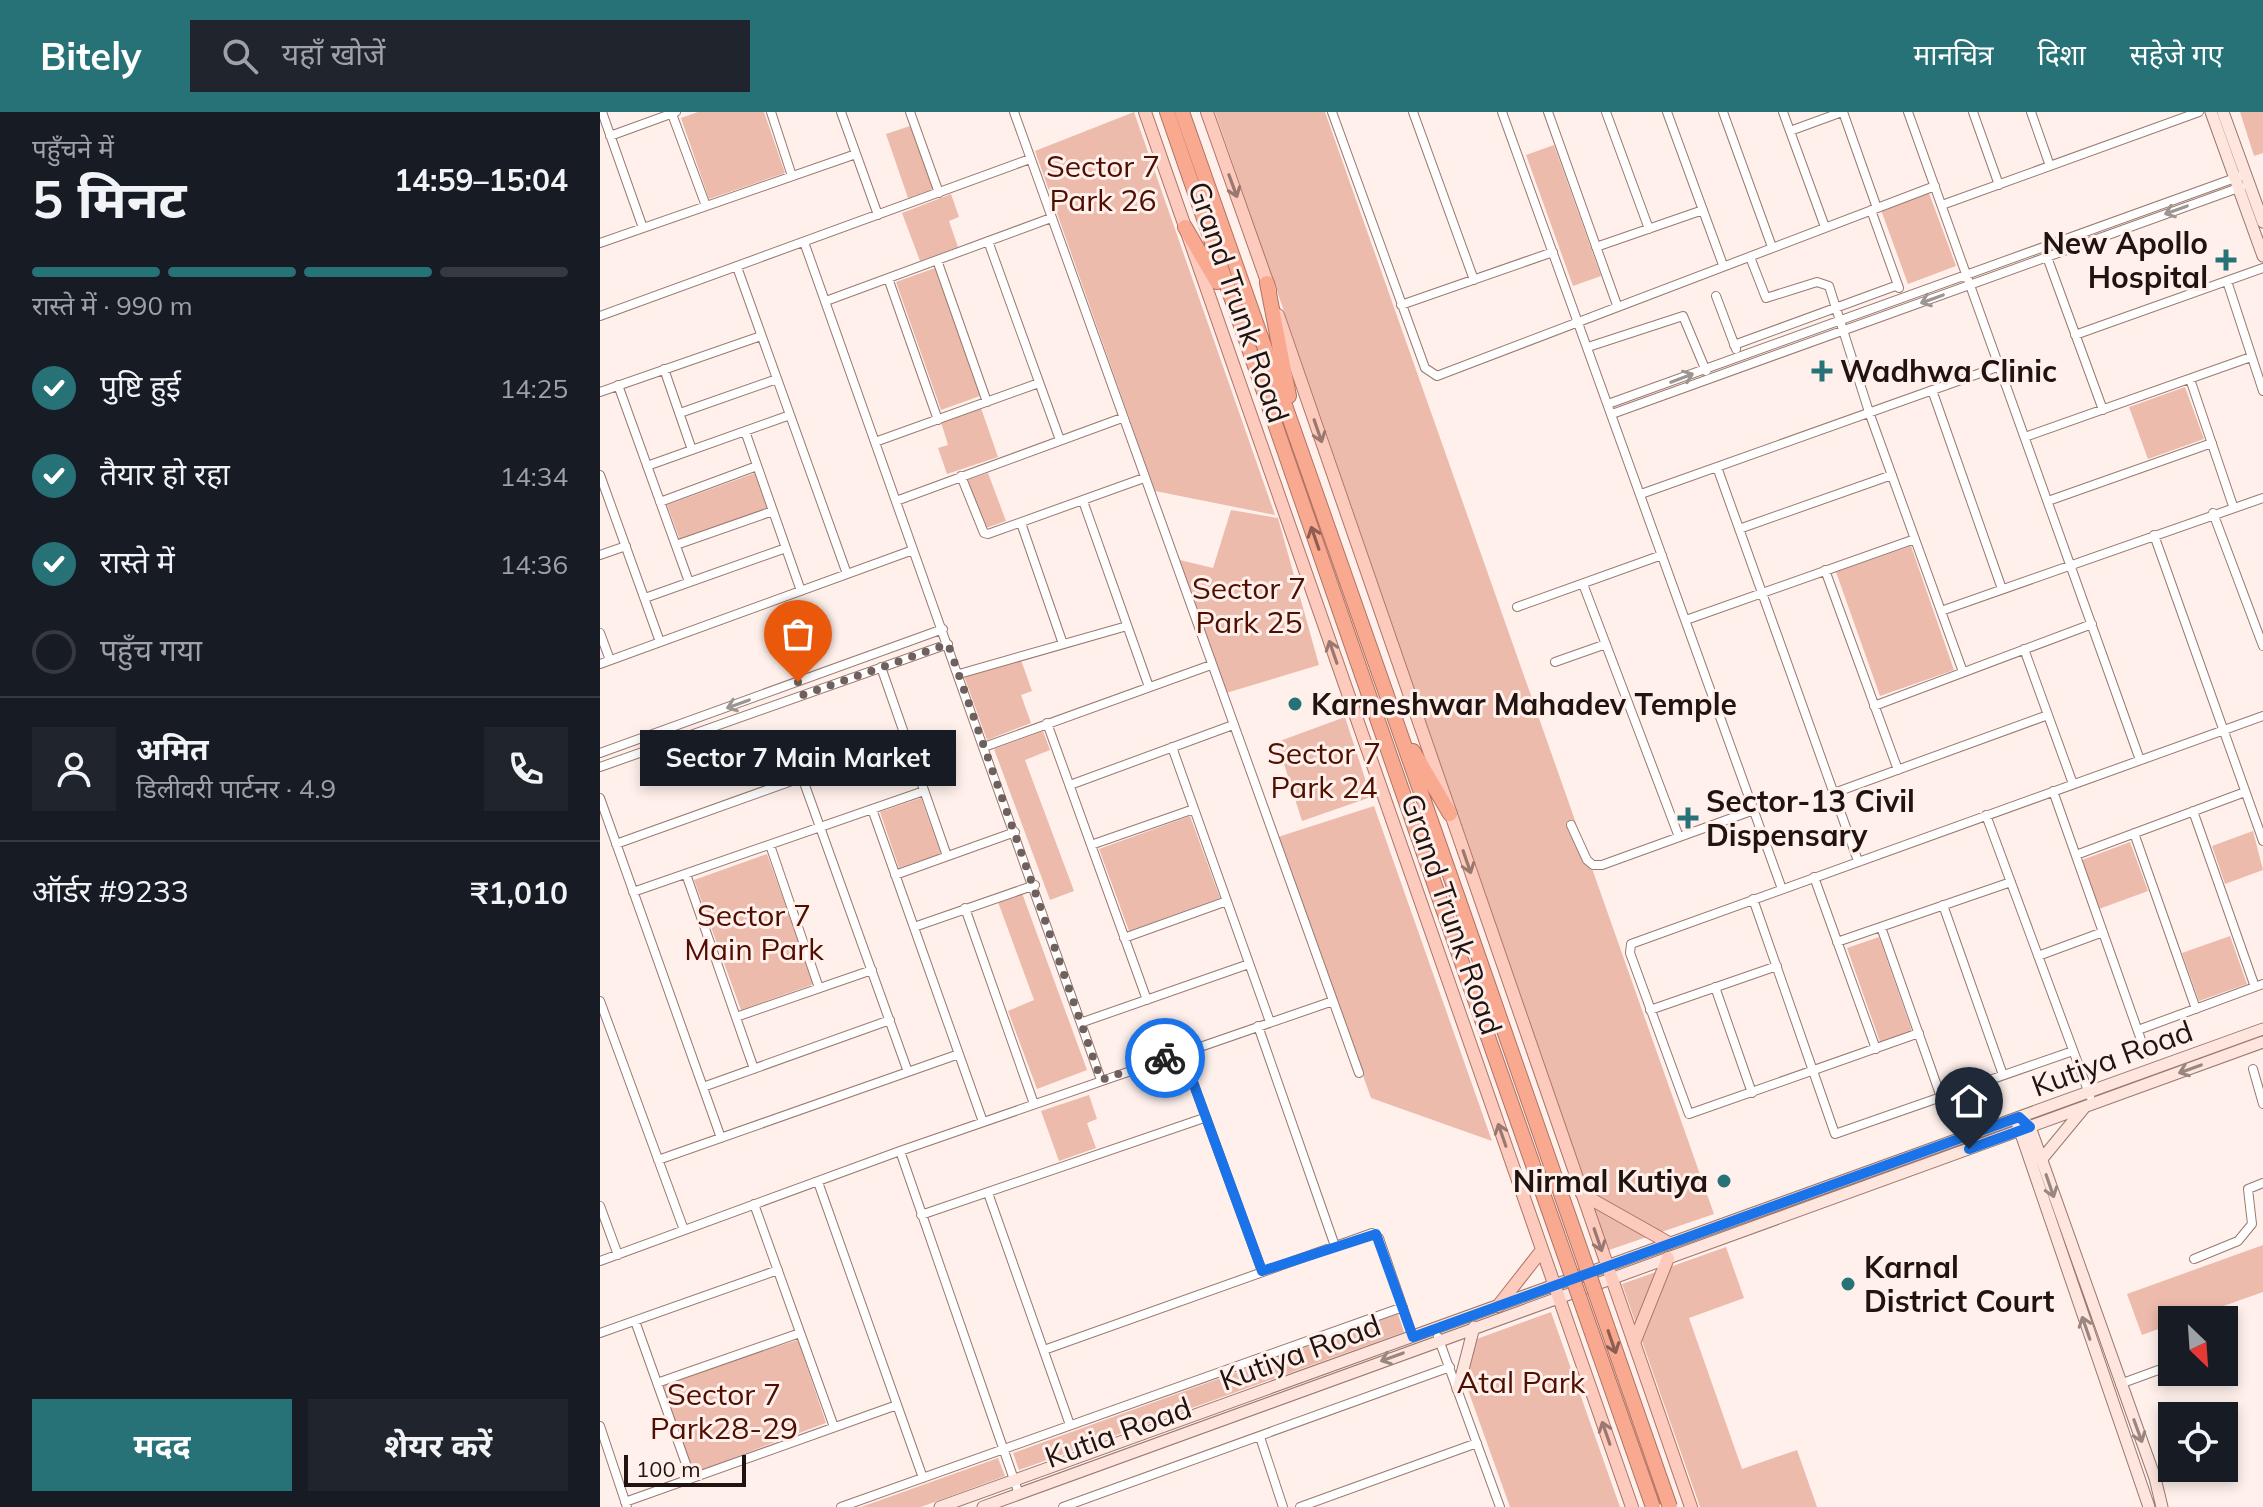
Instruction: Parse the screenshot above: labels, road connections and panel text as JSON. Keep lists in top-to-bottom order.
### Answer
{
  "streets": {
    "highway": ["Grand Trunk Road"],
    "street": ["Kutiya Road", "Kutia Road"]
  },
  "crossings": [
    ["Grand Trunk Road", "Kutiya Road"],
    ["Grand Trunk Road", "Kutia Road"],
    ["Kutiya Road", "Kutia Road"]
  ],
  "parks": [
    "Sector 7 Park 26",
    "Sector 7 Park 25",
    "Sector 7 Park 24",
    "Sector 7 Main Park",
    "Atal Park",
    "Sector 7 Park28-29"
  ],
  "places": {
    "health": ["New Apollo Hospital", "Wadhwa Clinic", "Sector-13 Civil Dispensary"],
    "other": [
      "Sector 7 Main Market",
      "Karneshwar Mahadev Temple",
      "Nirmal Kutiya",
      "Karnal District Court"
    ]
  },
  "scale_bar": "100 m",
  "north": "bottom right",
  "page": {
    "header": "Bitely",
    "search": "यहाँ खोजें",
    "nav": ["मानचित्र", "दिशा", "सहेजे गए"],
    "heading": ["5 मिनट", "पहुँचने में", "14:59–15:04"],
    "panel": [
      "अमित",
      "डिलीवरी पार्टनर · 4.9",
      "ऑर्डर #9233",
      "₹1,010"
    ],
    "bar": "रास्ते में · 990 m",
    "list": [
      ["पुष्टि हुई", "14:25"],
      ["तैयार हो रहा", "14:34"],
      ["रास्ते में", "14:36"],
      "पहुँच गया"
    ],
    "bubble": "Sector 7 Main Market",
    "buttons": ["मदद", "शेयर करें"],
    "scale": "100 m"
  }
}
